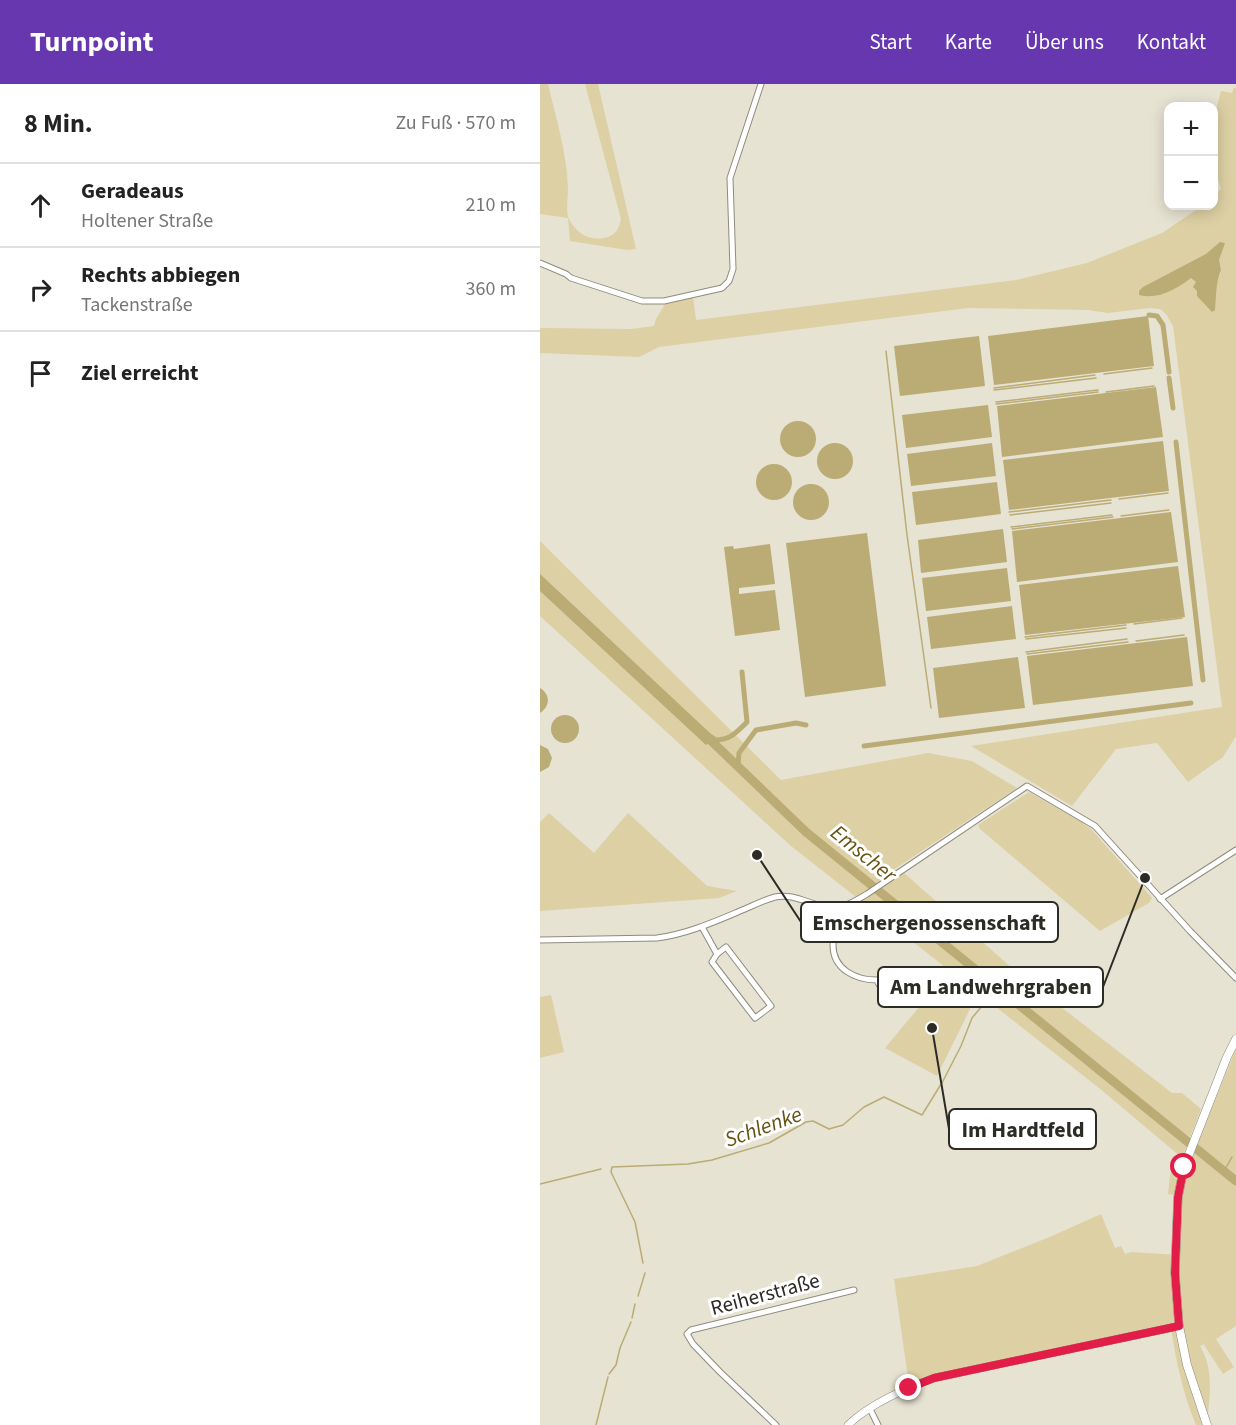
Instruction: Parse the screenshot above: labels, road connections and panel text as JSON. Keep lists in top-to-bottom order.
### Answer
{
  "streets": {
    "street": ["Reiherstraße"]
  },
  "water": ["Emscher", "Schlenke"],
  "places": ["Emschergenossenschaft", "Am Landwehrgraben", "Im Hardtfeld"],
  "page": {
    "header": "Turnpoint",
    "nav": [
      "Start",
      "Karte",
      "Über uns",
      "Kontakt"
    ],
    "heading": ["8 Min.", "Zu Fuß · 570 m"],
    "map_buttons": ["+", "−"],
    "list": [
      ["Geradeaus", "Holtener Straße", "210 m"],
      ["Rechts abbiegen", "Tackenstraße", "360 m"],
      "Ziel erreicht"
    ]
  }
}
